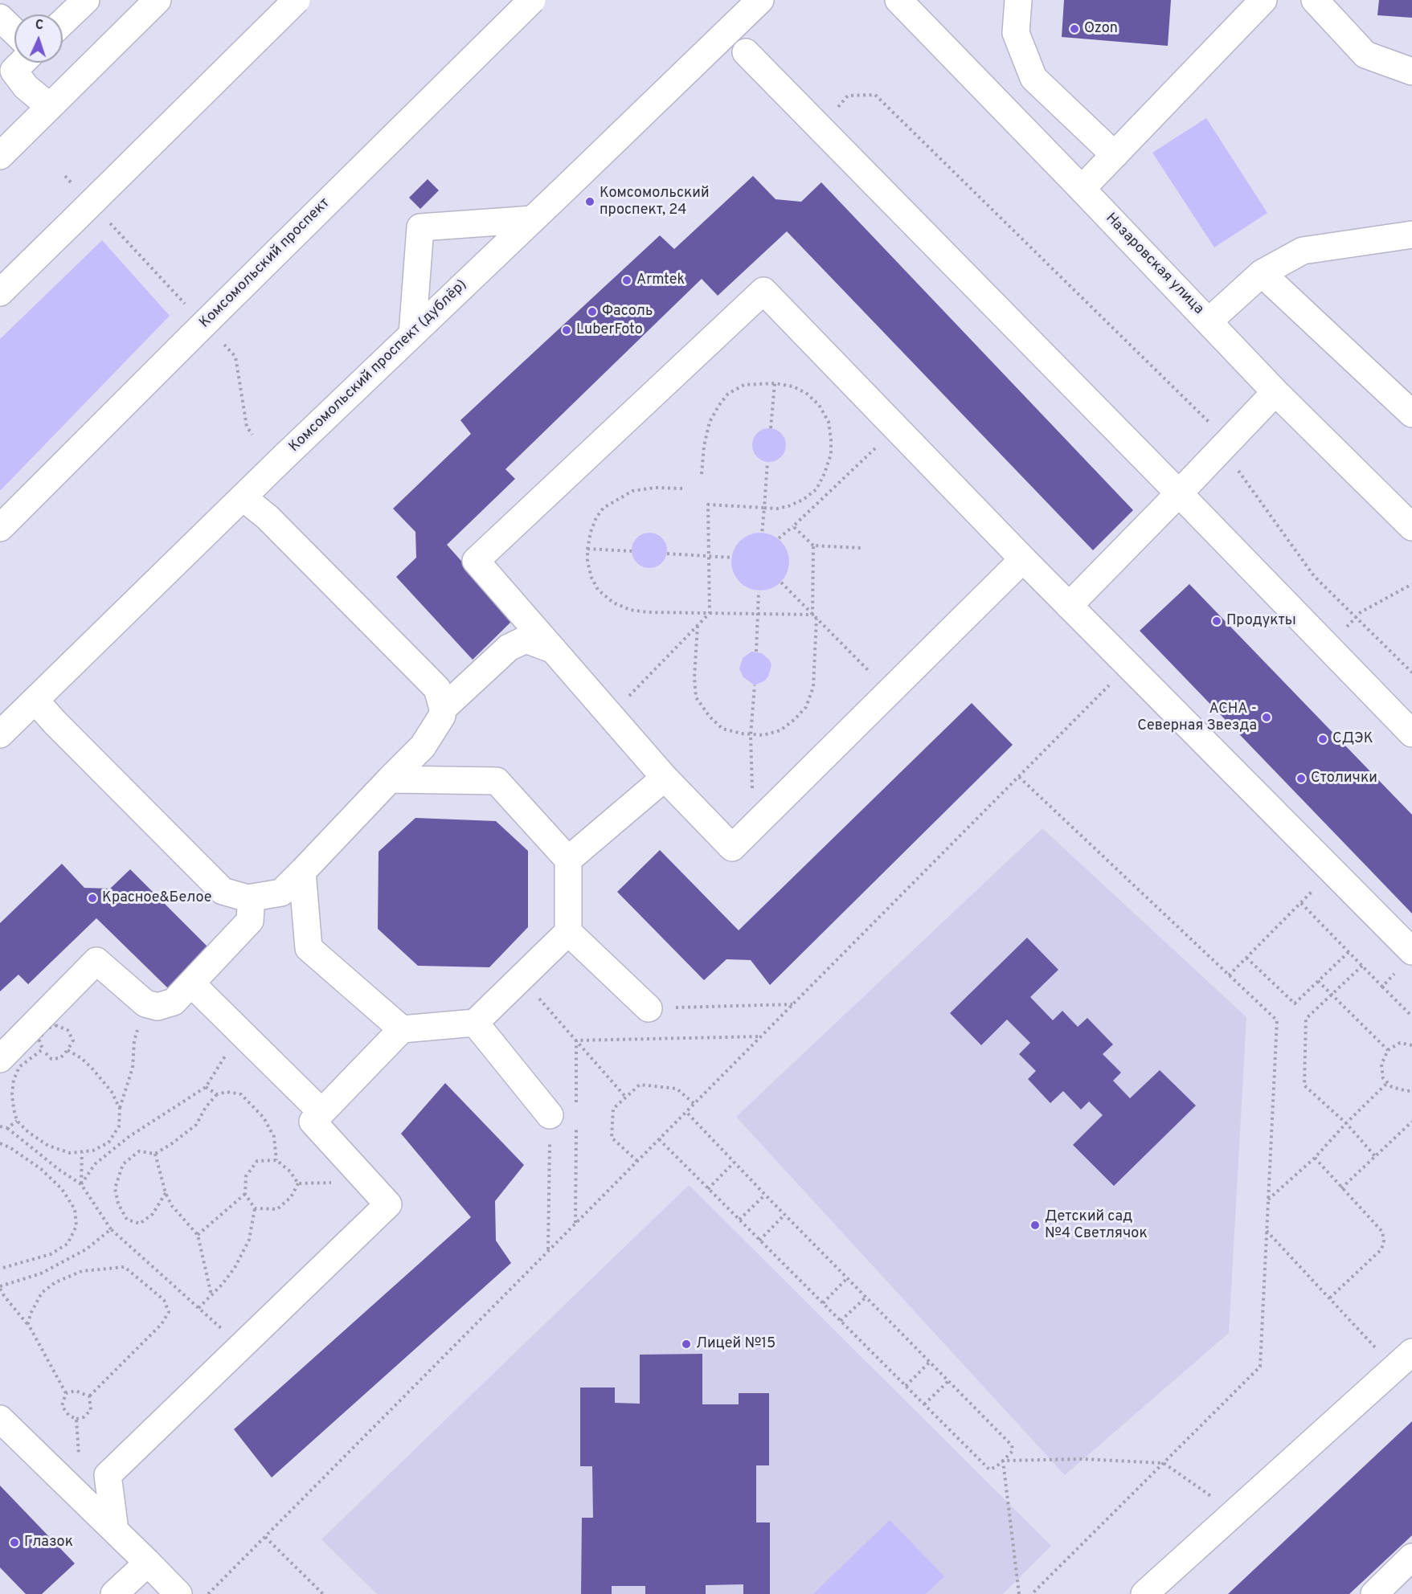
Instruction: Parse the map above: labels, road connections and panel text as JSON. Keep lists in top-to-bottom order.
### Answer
{
  "streets": {
    "street": ["Комсомольский проспект", "Назаровская улица", "Комсомольский проспект (дублёр)"]
  },
  "places": [
    "Ozon",
    "Комсомольский проспект, 24",
    "Armtek",
    "Фасоль",
    "LuberFoto",
    "Продукты",
    "АСНА - Северная Звезда",
    "СДЭК",
    "Столички",
    "Красное&Белое",
    "Детский сад №4 Светлячок",
    "Лицей №15",
    "Глазок"
  ],
  "north": "top"
}
